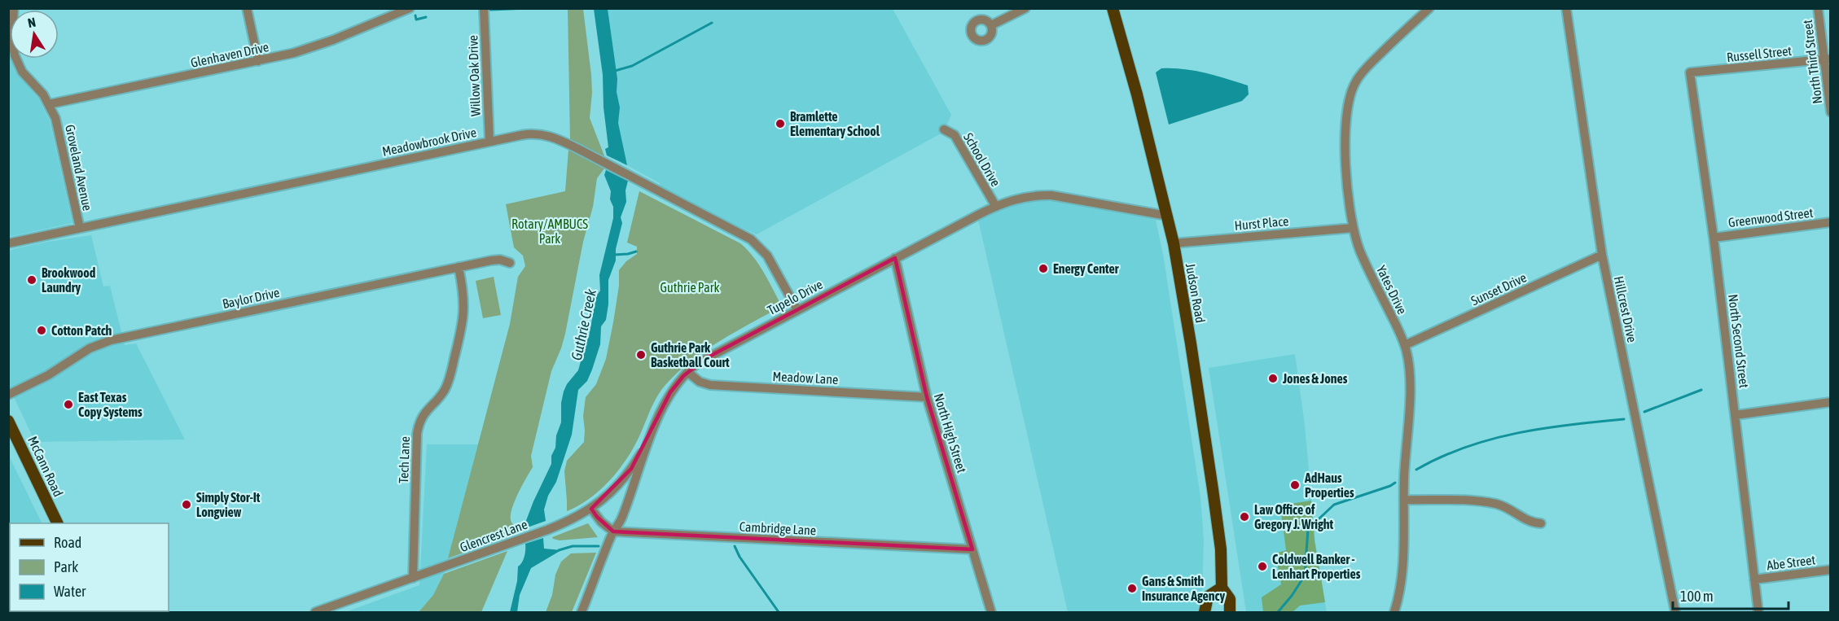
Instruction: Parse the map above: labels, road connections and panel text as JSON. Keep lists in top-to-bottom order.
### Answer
{
  "streets": {
    "main road": ["Judson Road", "McCann Road"],
    "street": [
      "Russell Street",
      "Glenhaven Drive",
      "North Third Street",
      "Willow Oak Drive",
      "Meadowbrook Drive",
      "School Drive",
      "Groveland Avenue",
      "Greenwood Street",
      "Hurst Place",
      "Sunset Drive",
      "Yates Drive",
      "Tupelo Drive",
      "Baylor Drive",
      "Hillcrest Drive",
      "North Second Street",
      "Meadow Lane",
      "North High Street",
      "Tech Lane",
      "Cambridge Lane",
      "Glencrest Lane",
      "Abe Street"
    ]
  },
  "crossings": [
    ["Russell Street", "North Third Street"],
    ["Russell Street", "North Second Street"],
    ["Glenhaven Drive", "Groveland Avenue"],
    ["Willow Oak Drive", "Meadowbrook Drive"],
    ["Meadowbrook Drive", "Groveland Avenue"],
    ["Meadowbrook Drive", "Tupelo Drive"],
    ["School Drive", "Tupelo Drive"],
    ["Greenwood Street", "North Second Street"],
    ["Hurst Place", "Yates Drive"],
    ["Hurst Place", "Judson Road"],
    ["Sunset Drive", "Yates Drive"],
    ["Sunset Drive", "Hillcrest Drive"],
    ["Judson Road", "Tupelo Drive"],
    ["Tupelo Drive", "Meadow Lane"],
    ["Tupelo Drive", "North High Street"],
    ["Tupelo Drive", "Cambridge Lane"],
    ["Tupelo Drive", "Glencrest Lane"],
    ["Baylor Drive", "Tech Lane"],
    ["North Second Street", "Abe Street"],
    ["Meadow Lane", "North High Street"],
    ["North High Street", "Cambridge Lane"],
    ["Tech Lane", "Glencrest Lane"]
  ],
  "water": ["Guthrie Creek"],
  "parks": ["Rotary/AMBUCS Park", "Guthrie Park"],
  "places": [
    "Bramlette Elementary School",
    "Energy Center",
    "Brookwood Laundry",
    "Cotton Patch",
    "Guthrie Park Basketball Court",
    "Jones & Jones",
    "East Texas Copy Systems",
    "AdHaus Properties",
    "Simply Stor-It Longview",
    "Law Office of Gregory J. Wright",
    "Coldwell Banker - Lenhart Properties",
    "Gans & Smith Insurance Agency"
  ],
  "legend": ["Road", "Park", "Water"],
  "scale_bar": "100 m",
  "north": "top"
}
